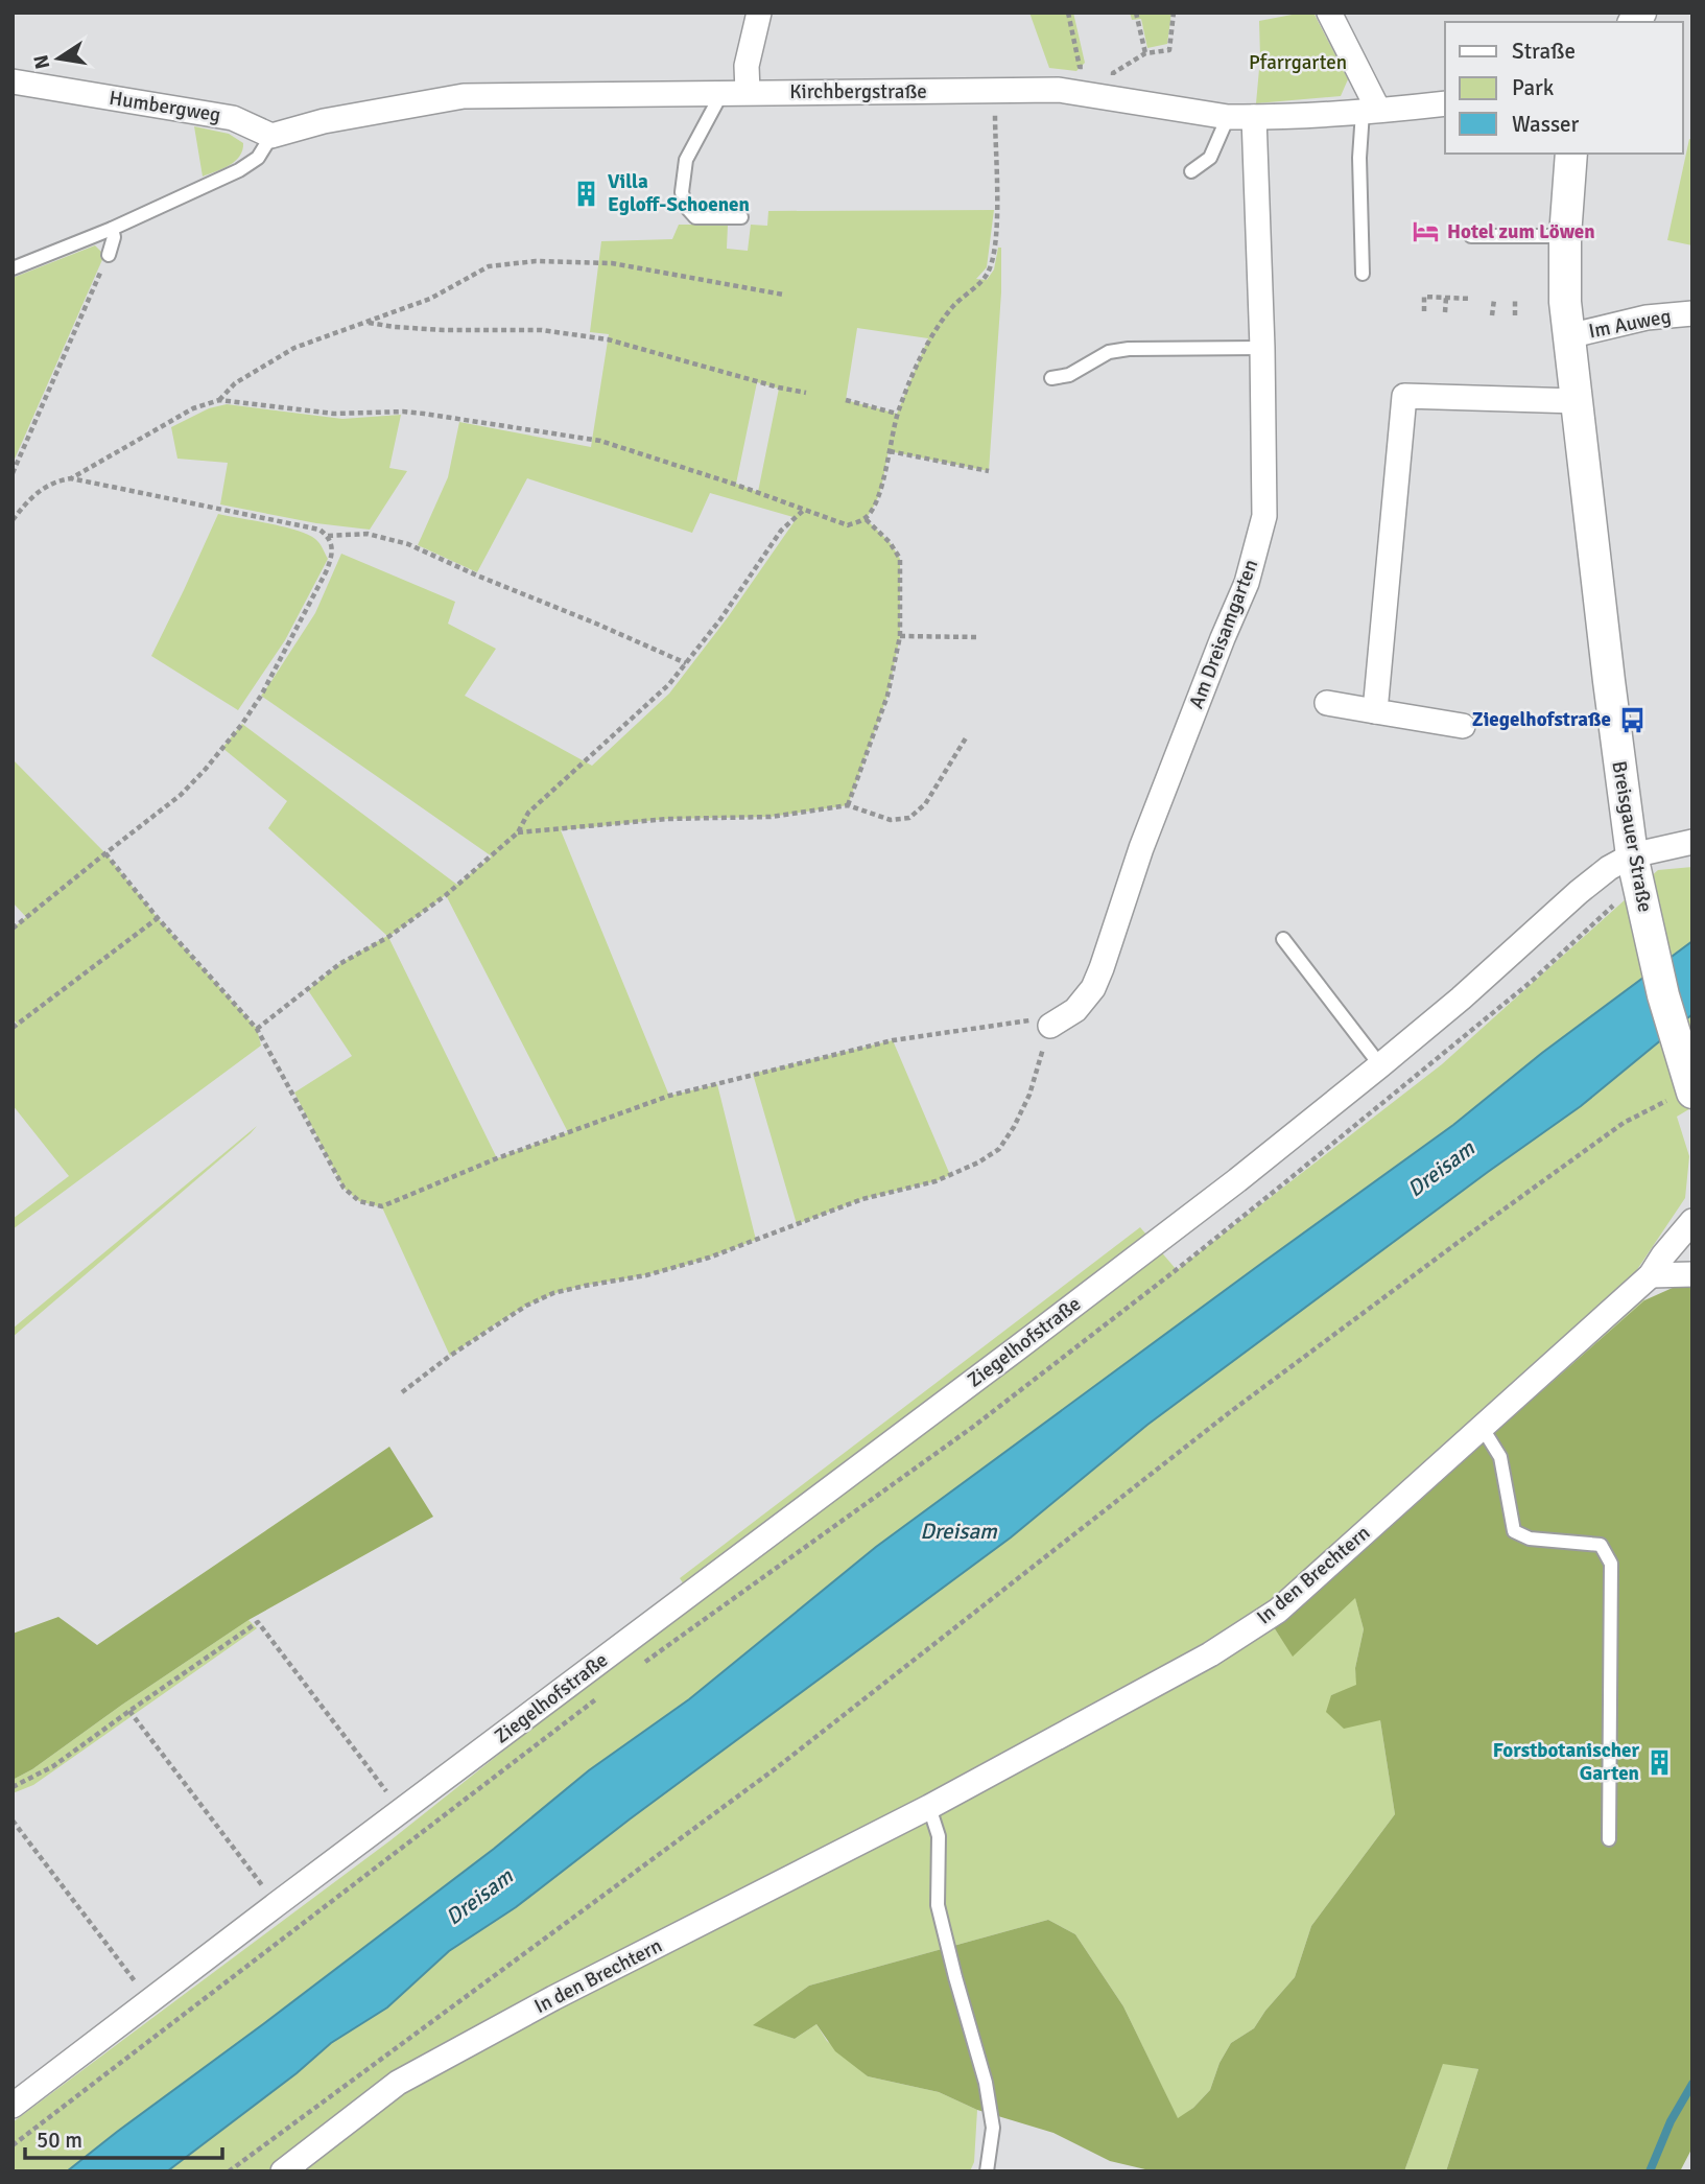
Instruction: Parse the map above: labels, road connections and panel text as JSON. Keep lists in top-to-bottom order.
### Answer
{
  "streets": {
    "street": [
      "Kirchbergstraße",
      "Humbergweg",
      "Im Auweg",
      "Am Dreisamgarten",
      "Breisgauer Straße",
      "Ziegelhofstraße",
      "In den Brechtern"
    ]
  },
  "crossings": [
    ["Kirchbergstraße", "Humbergweg"],
    ["Kirchbergstraße", "Am Dreisamgarten"],
    ["Im Auweg", "Breisgauer Straße"],
    ["Breisgauer Straße", "Ziegelhofstraße"]
  ],
  "water": ["Dreisam"],
  "parks": ["Pfarrgarten"],
  "places": {
    "building": ["Villa Egloff-Schoenen", "Forstbotanischer Garten"],
    "hotel": ["Hotel zum Löwen"],
    "bus stop": ["Ziegelhofstraße"]
  },
  "legend": ["Straße", "Park", "Wasser"],
  "scale_bar": "50 m",
  "north": "left"
}
